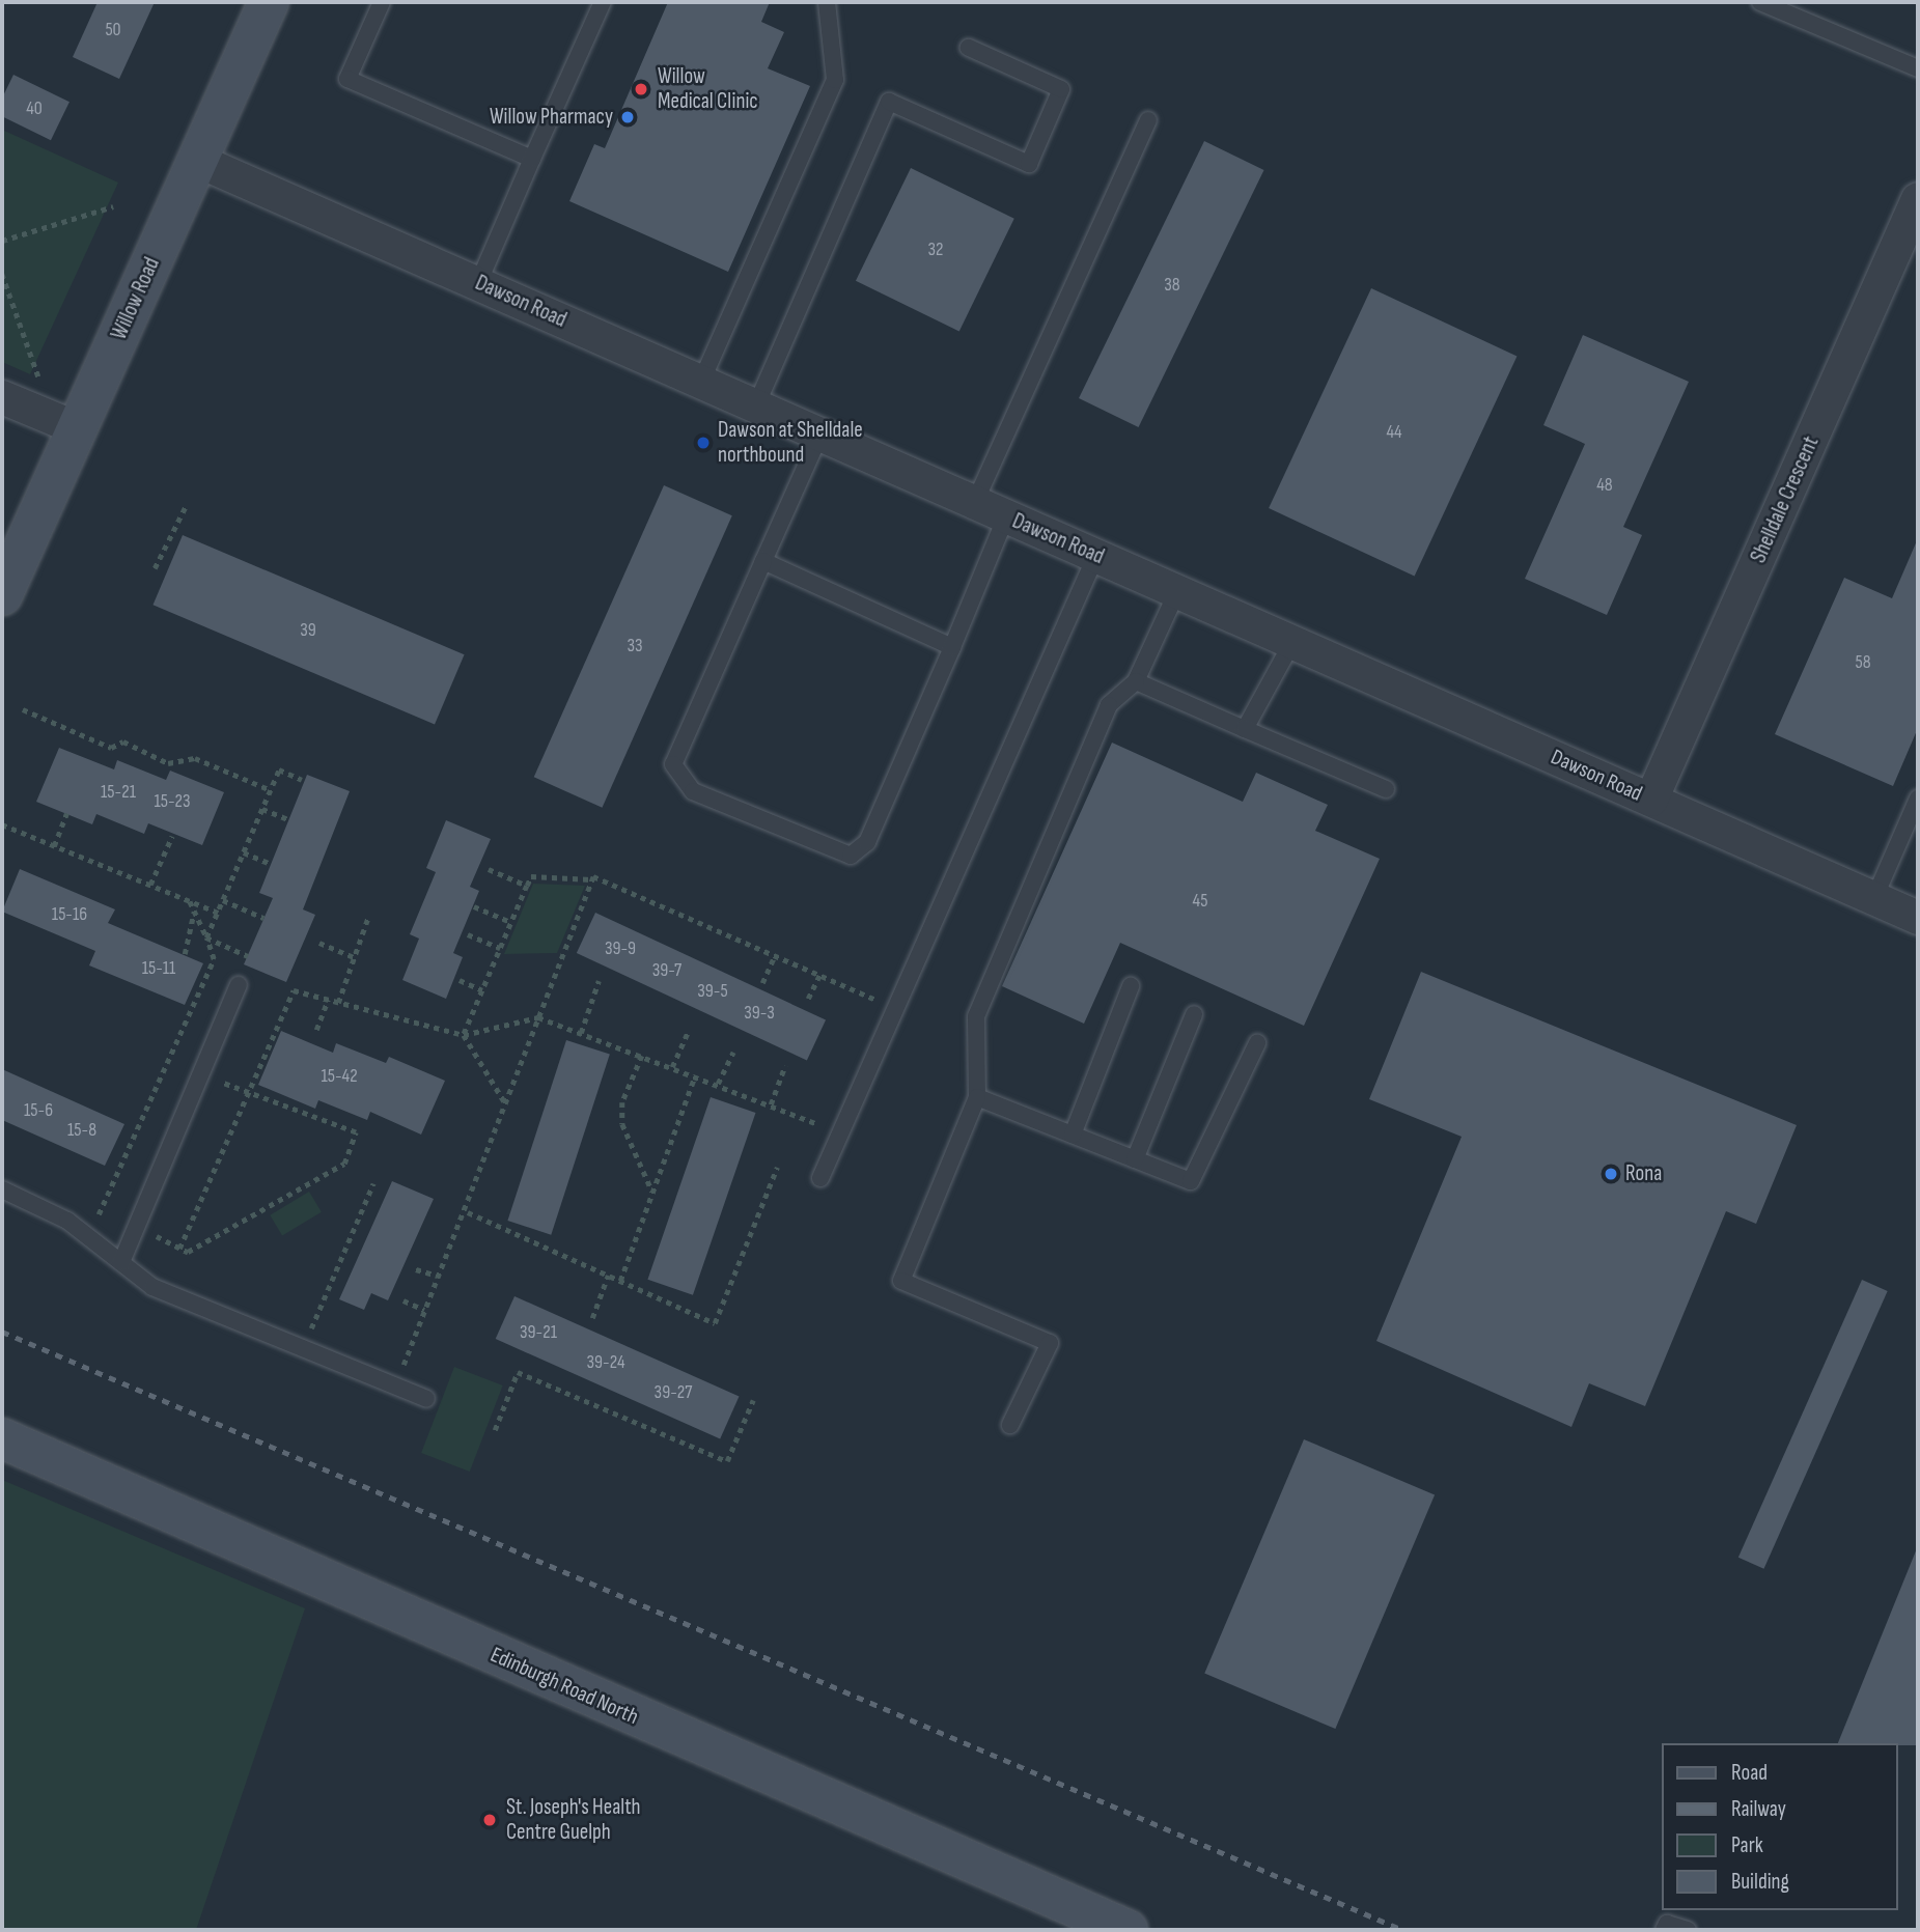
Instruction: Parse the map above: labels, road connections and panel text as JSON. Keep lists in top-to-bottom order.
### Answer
{
  "streets": {
    "main road": ["Willow Road", "Edinburgh Road North"],
    "street": ["Dawson Road", "Shelldale Crescent"]
  },
  "crossings": [
    ["Willow Road", "Dawson Road"],
    ["Dawson Road", "Shelldale Crescent"]
  ],
  "places": [
    "Willow Medical Clinic",
    "Willow Pharmacy",
    "Dawson at Shelldale northbound",
    "Rona",
    "St. Joseph's Health Centre Guelph"
  ],
  "house_numbers": [
    "50",
    "40",
    "32",
    "38",
    "44",
    "48",
    "39",
    "33",
    "58",
    "15-21",
    "15-23",
    "45",
    "15-16",
    "39-9",
    "15-11",
    "39-7",
    "39-5",
    "39-3",
    "15-42",
    "15-6",
    "15-8",
    "39-21",
    "39-24",
    "39-27"
  ],
  "legend": [
    "Road",
    "Railway",
    "Park",
    "Building"
  ]
}
